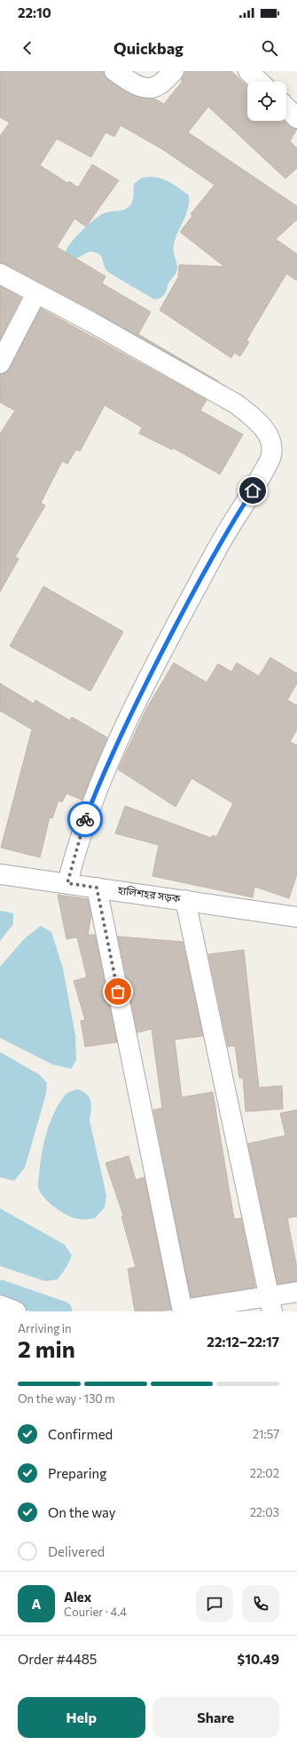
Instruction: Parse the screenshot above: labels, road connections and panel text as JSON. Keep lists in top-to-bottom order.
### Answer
{
  "streets": {
    "street": ["হালিশহর সড়ক"]
  },
  "page": {
    "status": "22:10",
    "header": "Quickbag",
    "heading": ["2 min", "Arriving in", "22:12–22:17"],
    "panel": [
      "Alex",
      "Courier · 4.4",
      "Order #4485",
      "$10.49"
    ],
    "bar": "On the way · 130 m",
    "list": [
      ["Confirmed", "21:57"],
      ["Preparing", "22:02"],
      ["On the way", "22:03"],
      "Delivered"
    ],
    "round": "A",
    "buttons": ["Help", "Share"]
  }
}
